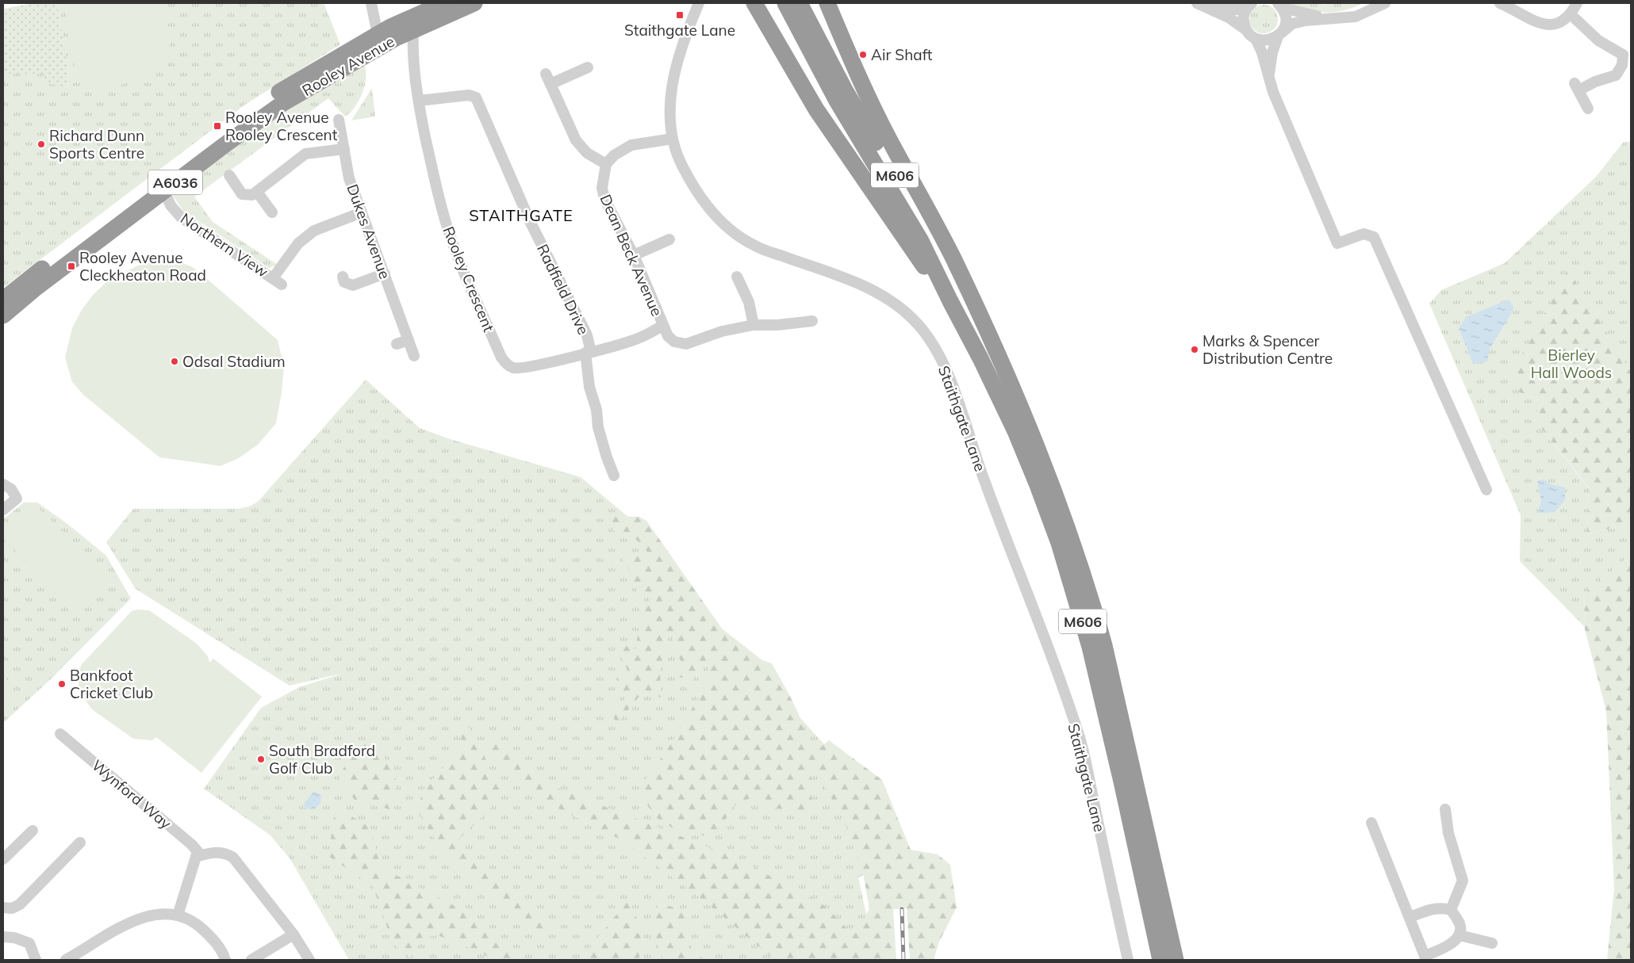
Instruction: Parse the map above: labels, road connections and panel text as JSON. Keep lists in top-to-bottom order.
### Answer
{
  "streets": {
    "highway": ["Rooley Avenue", "M606", "A6036"],
    "street": [
      "Dukes Avenue",
      "Northern View",
      "Dean Beck Avenue",
      "Rooley Crescent",
      "Radfield Drive",
      "Staithgate Lane",
      "Wynford Way"
    ]
  },
  "crossings": [
    ["Rooley Avenue", "Northern View"],
    ["Rooley Avenue", "Rooley Crescent"],
    ["Dukes Avenue", "Northern View"],
    ["Dean Beck Avenue", "Rooley Crescent"],
    ["Rooley Crescent", "Radfield Drive"]
  ],
  "districts": ["STAITHGATE"],
  "parks": ["Bierley Hall Woods"],
  "places": {
    "transit": ["Staithgate Lane", "Rooley Avenue Rooley Crescent", "Rooley Avenue Cleckheaton Road"],
    "other": [
      "Air Shaft",
      "Richard Dunn Sports Centre",
      "Marks & Spencer Distribution Centre",
      "Odsal Stadium",
      "Bankfoot Cricket Club",
      "South Bradford Golf Club"
    ]
  }
}
